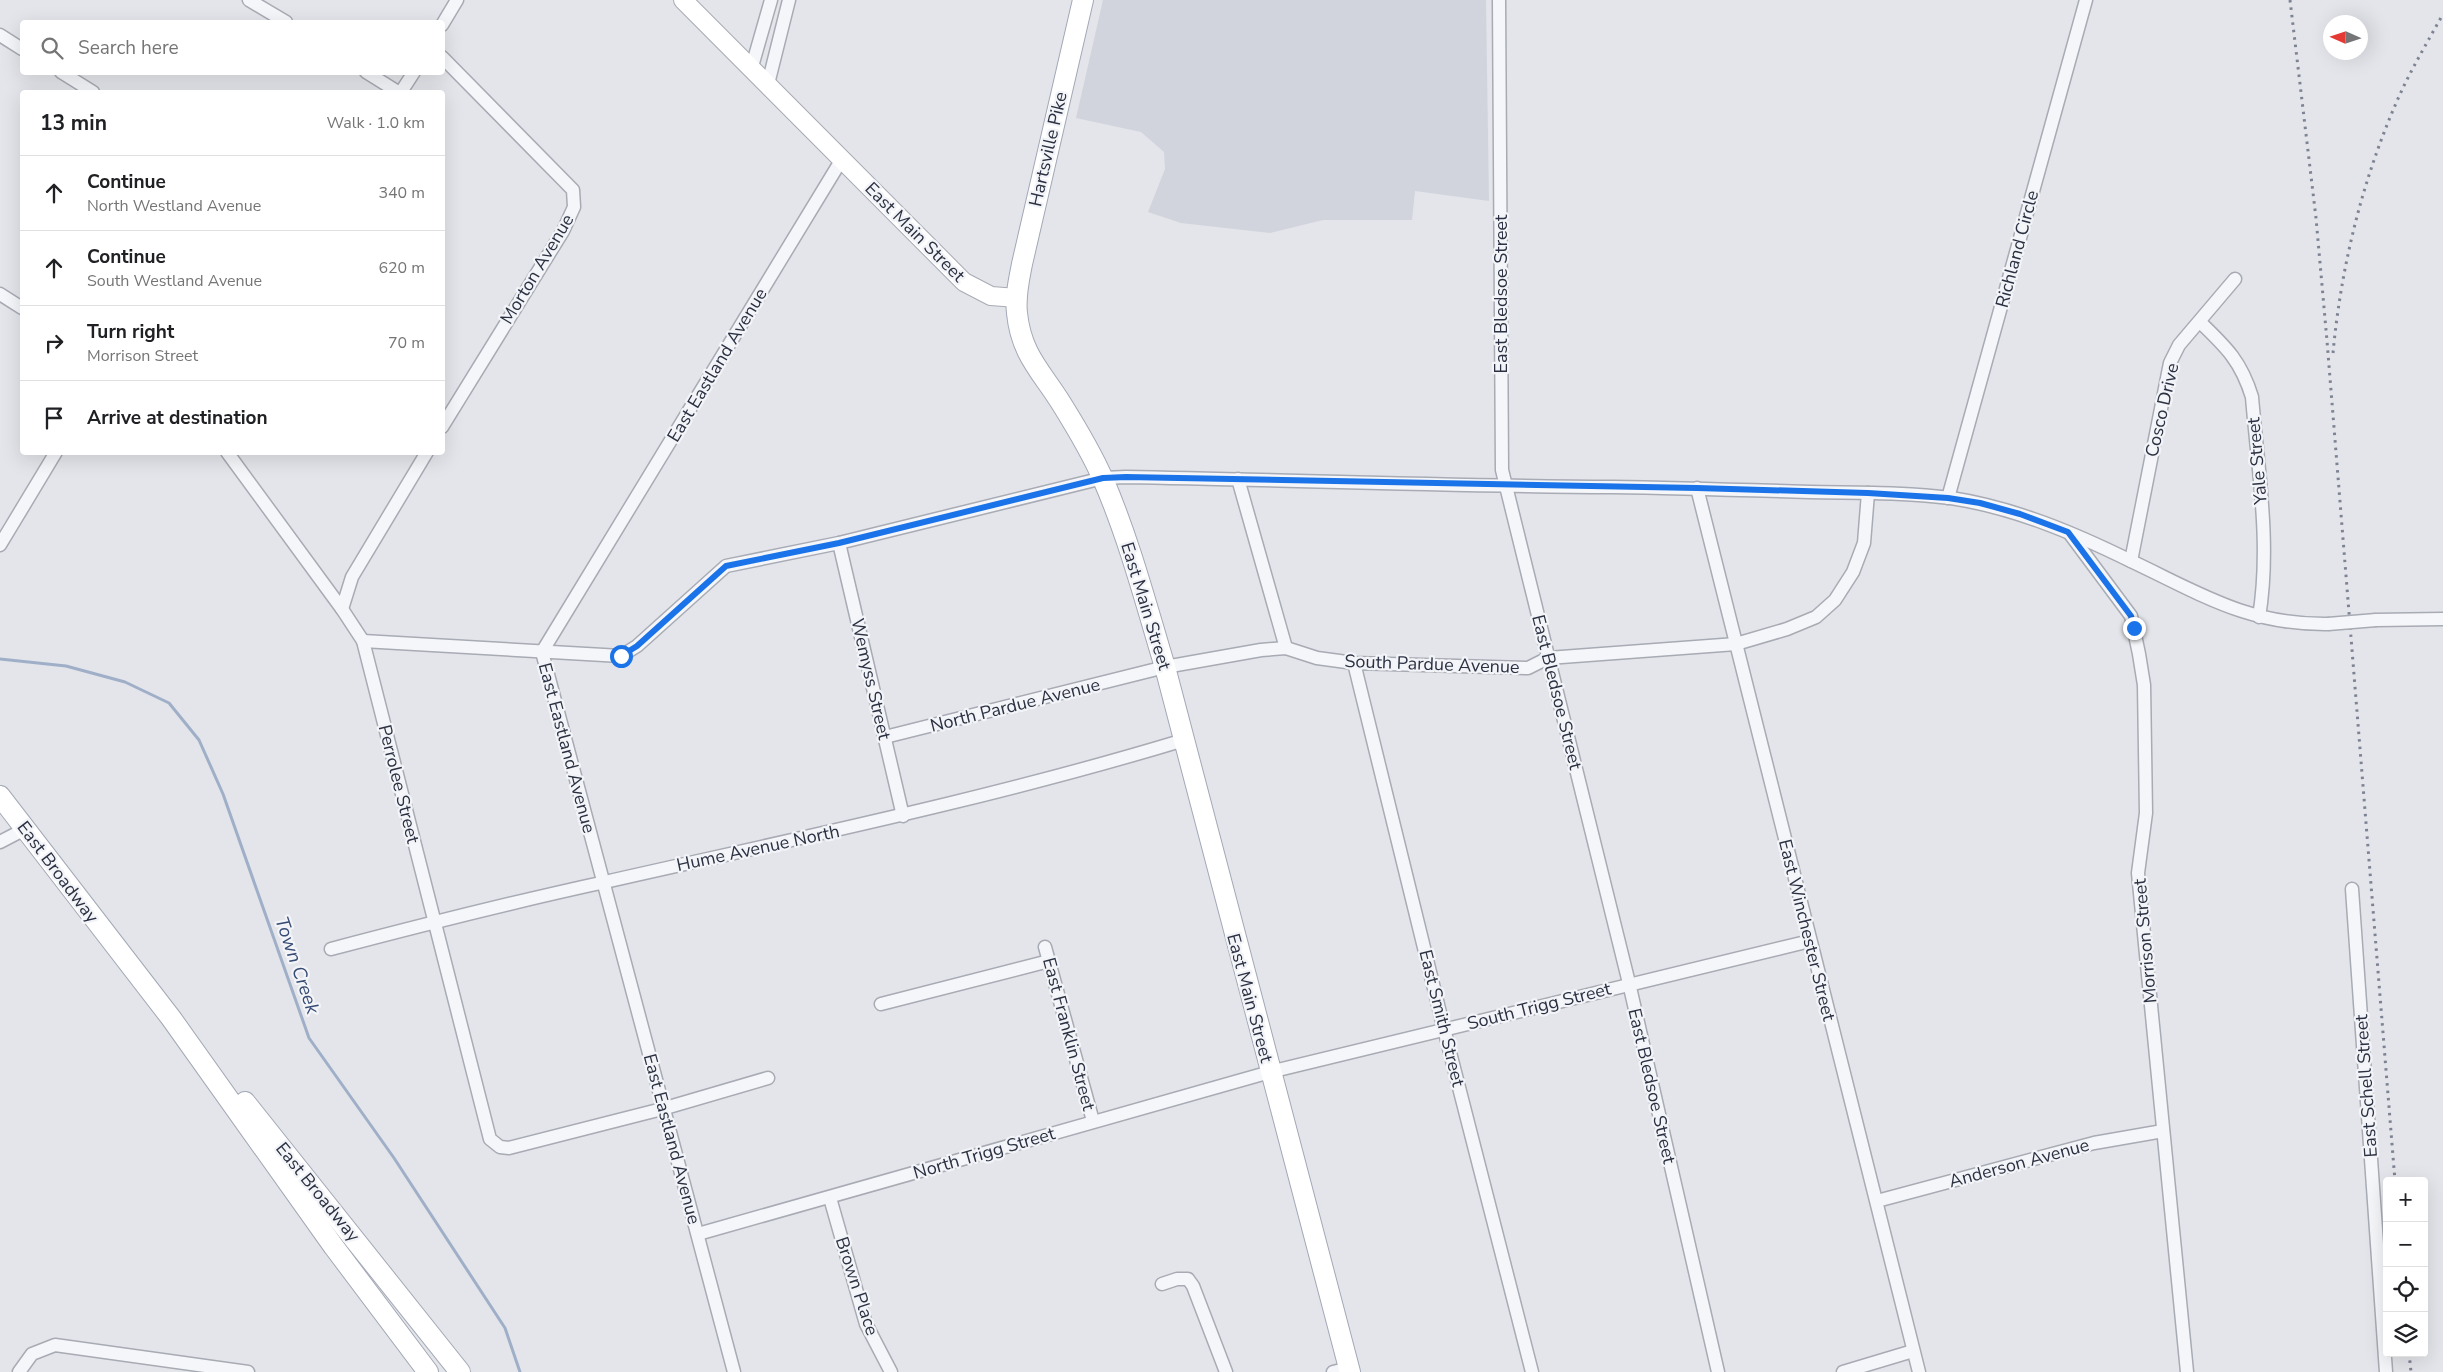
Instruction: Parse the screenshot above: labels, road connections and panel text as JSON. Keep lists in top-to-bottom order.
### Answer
{
  "streets": {
    "main road": ["Hartsville Pike", "East Main Street", "East Broadway"],
    "street": [
      "Richland Circle",
      "Morton Avenue",
      "East Bledsoe Street",
      "East Eastland Avenue",
      "Cosco Drive",
      "Yale Street",
      "South Pardue Avenue",
      "Wemyss Street",
      "North Pardue Avenue",
      "Perrolee Street",
      "Hume Avenue North",
      "East Winchester Street",
      "Morrison Street",
      "South Trigg Street",
      "East Smith Street",
      "East Franklin Street",
      "East Schell Street",
      "North Trigg Street",
      "Anderson Avenue",
      "Brown Place"
    ]
  },
  "crossings": [
    ["Hartsville Pike", "East Main Street"],
    ["East Main Street", "East Eastland Avenue"],
    ["East Main Street", "South Pardue Avenue"],
    ["East Main Street", "Hume Avenue North"],
    ["East Main Street", "South Trigg Street"],
    ["East Main Street", "North Trigg Street"],
    ["East Bledsoe Street", "South Pardue Avenue"],
    ["East Bledsoe Street", "South Trigg Street"],
    ["East Eastland Avenue", "Perrolee Street"],
    ["East Eastland Avenue", "Hume Avenue North"],
    ["East Eastland Avenue", "North Trigg Street"],
    ["Cosco Drive", "Yale Street"],
    ["South Pardue Avenue", "North Pardue Avenue"],
    ["South Pardue Avenue", "East Winchester Street"],
    ["South Pardue Avenue", "East Smith Street"],
    ["Wemyss Street", "North Pardue Avenue"],
    ["Wemyss Street", "Hume Avenue North"],
    ["Perrolee Street", "Hume Avenue North"],
    ["East Winchester Street", "South Trigg Street"],
    ["East Winchester Street", "Anderson Avenue"],
    ["Morrison Street", "Anderson Avenue"],
    ["South Trigg Street", "East Smith Street"],
    ["South Trigg Street", "North Trigg Street"],
    ["East Franklin Street", "North Trigg Street"],
    ["North Trigg Street", "Brown Place"]
  ],
  "water": ["Town Creek"],
  "north": "left",
  "page": {
    "search": "Search here",
    "heading": ["13 min", "Walk · 1.0 km"],
    "list": [
      ["Continue", "North Westland Avenue", "340 m"],
      ["Continue", "South Westland Avenue", "620 m"],
      ["Turn right", "Morrison Street", "70 m"],
      "Arrive at destination"
    ],
    "map_buttons": ["+", "−"]
  }
}
